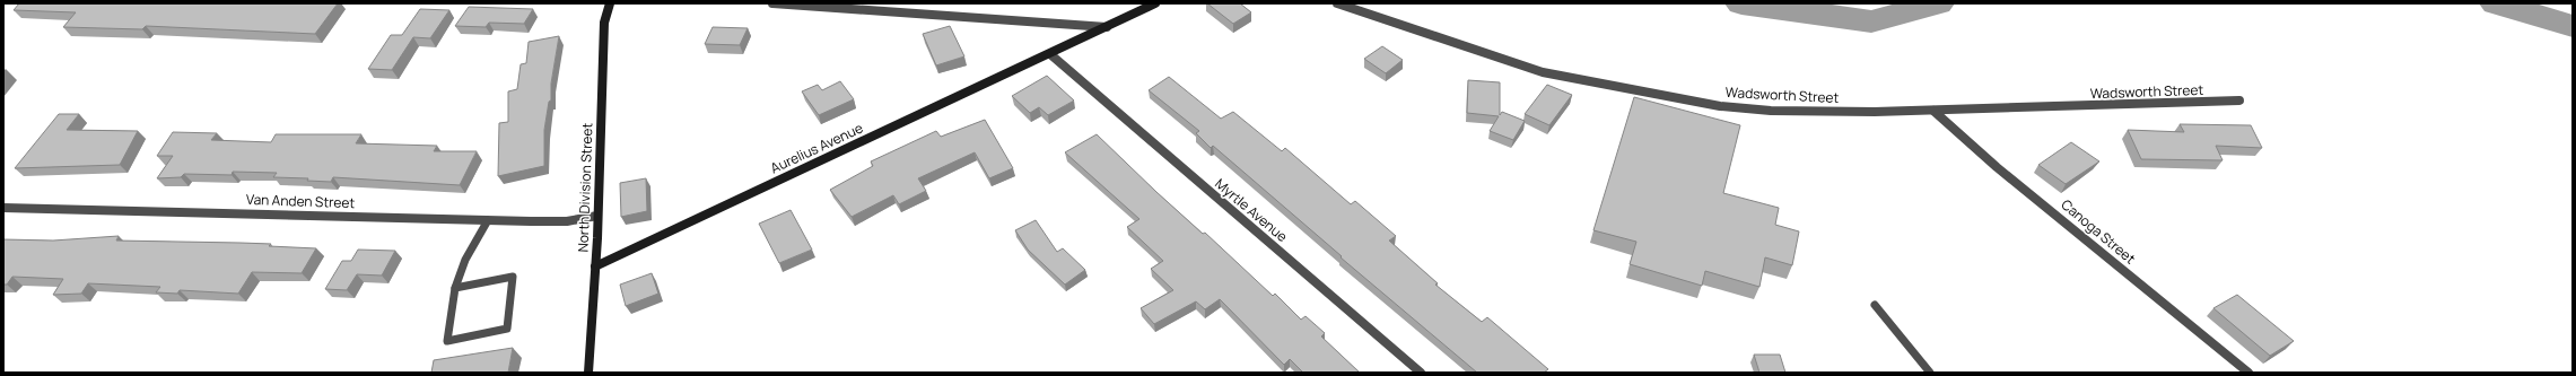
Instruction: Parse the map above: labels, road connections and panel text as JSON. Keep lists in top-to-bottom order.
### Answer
{
  "streets": {
    "street": [
      "Wadsworth Street",
      "Aurelius Avenue",
      "North Division Street",
      "Van Anden Street",
      "Myrtle Avenue",
      "Canoga Street"
    ]
  },
  "crossings": [
    ["Wadsworth Street", "Canoga Street"],
    ["Aurelius Avenue", "North Division Street"],
    ["Aurelius Avenue", "Myrtle Avenue"],
    ["North Division Street", "Van Anden Street"]
  ]
}
